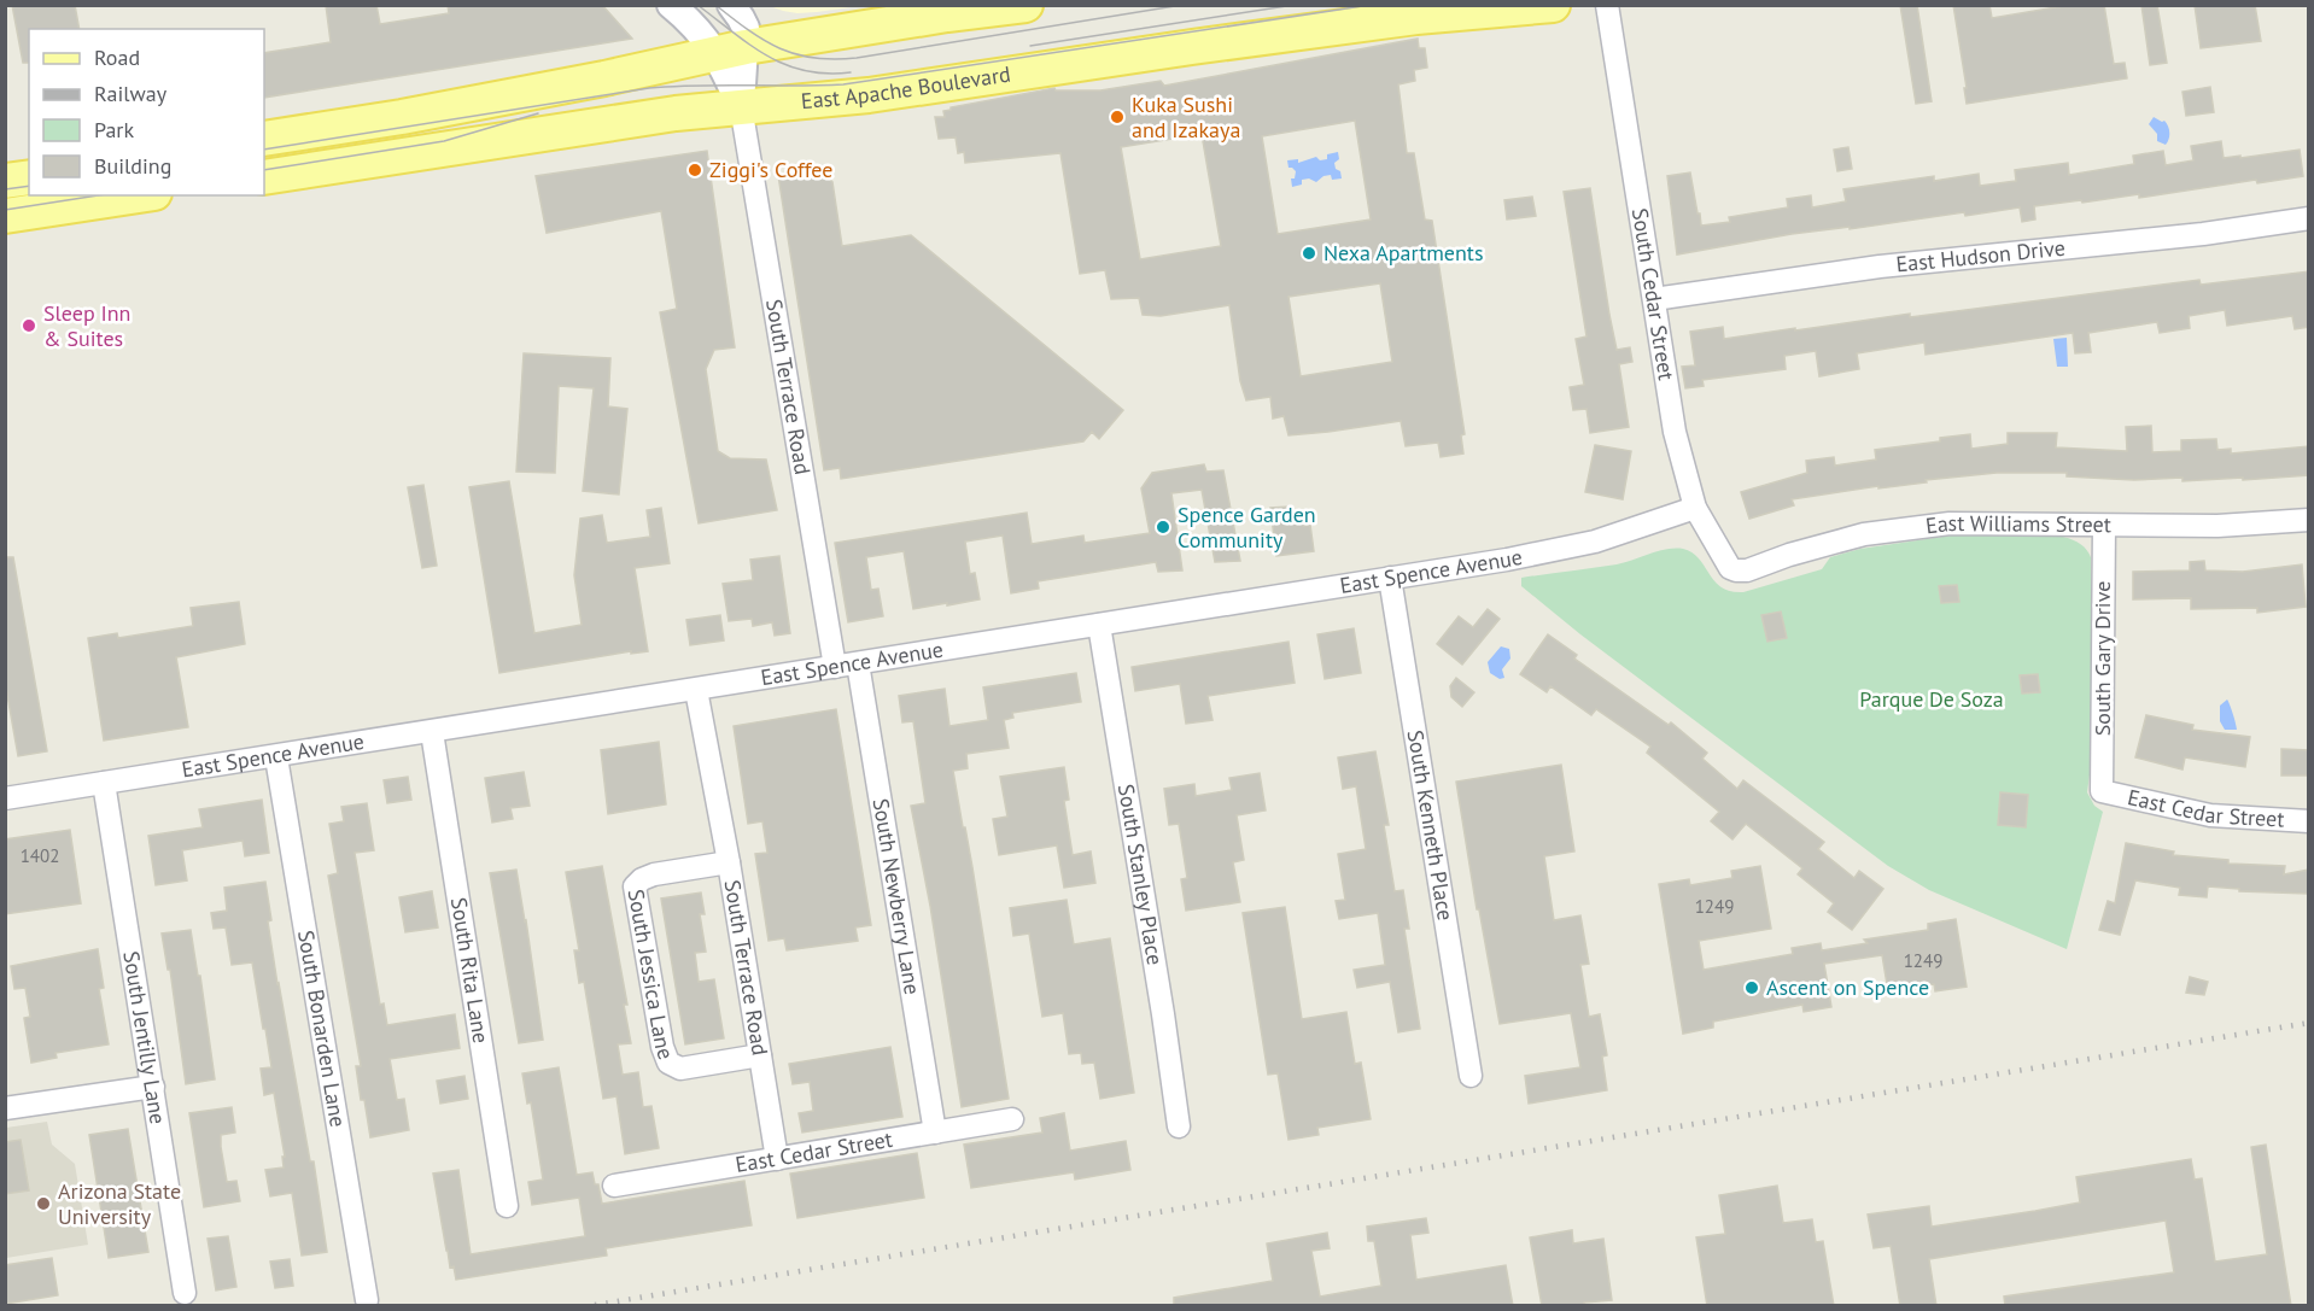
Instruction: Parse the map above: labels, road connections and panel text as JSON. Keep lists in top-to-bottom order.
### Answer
{
  "streets": {
    "main road": ["East Apache Boulevard"],
    "street": [
      "East Hudson Drive",
      "South Cedar Street",
      "South Terrace Road",
      "East Williams Street",
      "East Spence Avenue",
      "South Gary Drive",
      "East Cedar Street",
      "South Kenneth Place",
      "South Stanley Place",
      "South Newberry Lane",
      "South Rita Lane",
      "South Jessica Lane",
      "South Bonarden Lane",
      "South Jentilly Lane"
    ]
  },
  "crossings": [
    ["East Apache Boulevard", "South Terrace Road"],
    ["East Hudson Drive", "South Cedar Street"],
    ["South Cedar Street", "East Williams Street"],
    ["South Cedar Street", "East Spence Avenue"],
    ["South Terrace Road", "East Spence Avenue"],
    ["South Terrace Road", "East Cedar Street"],
    ["South Terrace Road", "South Jessica Lane"],
    ["East Williams Street", "South Gary Drive"],
    ["East Spence Avenue", "South Kenneth Place"],
    ["East Spence Avenue", "South Stanley Place"],
    ["East Spence Avenue", "South Newberry Lane"],
    ["East Spence Avenue", "South Rita Lane"],
    ["East Spence Avenue", "South Bonarden Lane"],
    ["East Spence Avenue", "South Jentilly Lane"],
    ["South Gary Drive", "East Cedar Street"],
    ["East Cedar Street", "South Newberry Lane"]
  ],
  "parks": ["Parque De Soza"],
  "places": [
    "Kuka Sushi and Izakaya",
    "Ziggi's Coffee",
    "Nexa Apartments",
    "Sleep Inn & Suites",
    "Spence Garden Community",
    "Ascent on Spence",
    "Arizona State University"
  ],
  "house_numbers": ["1402", "1249", "1249"],
  "legend": [
    "Road",
    "Railway",
    "Park",
    "Building"
  ]
}
